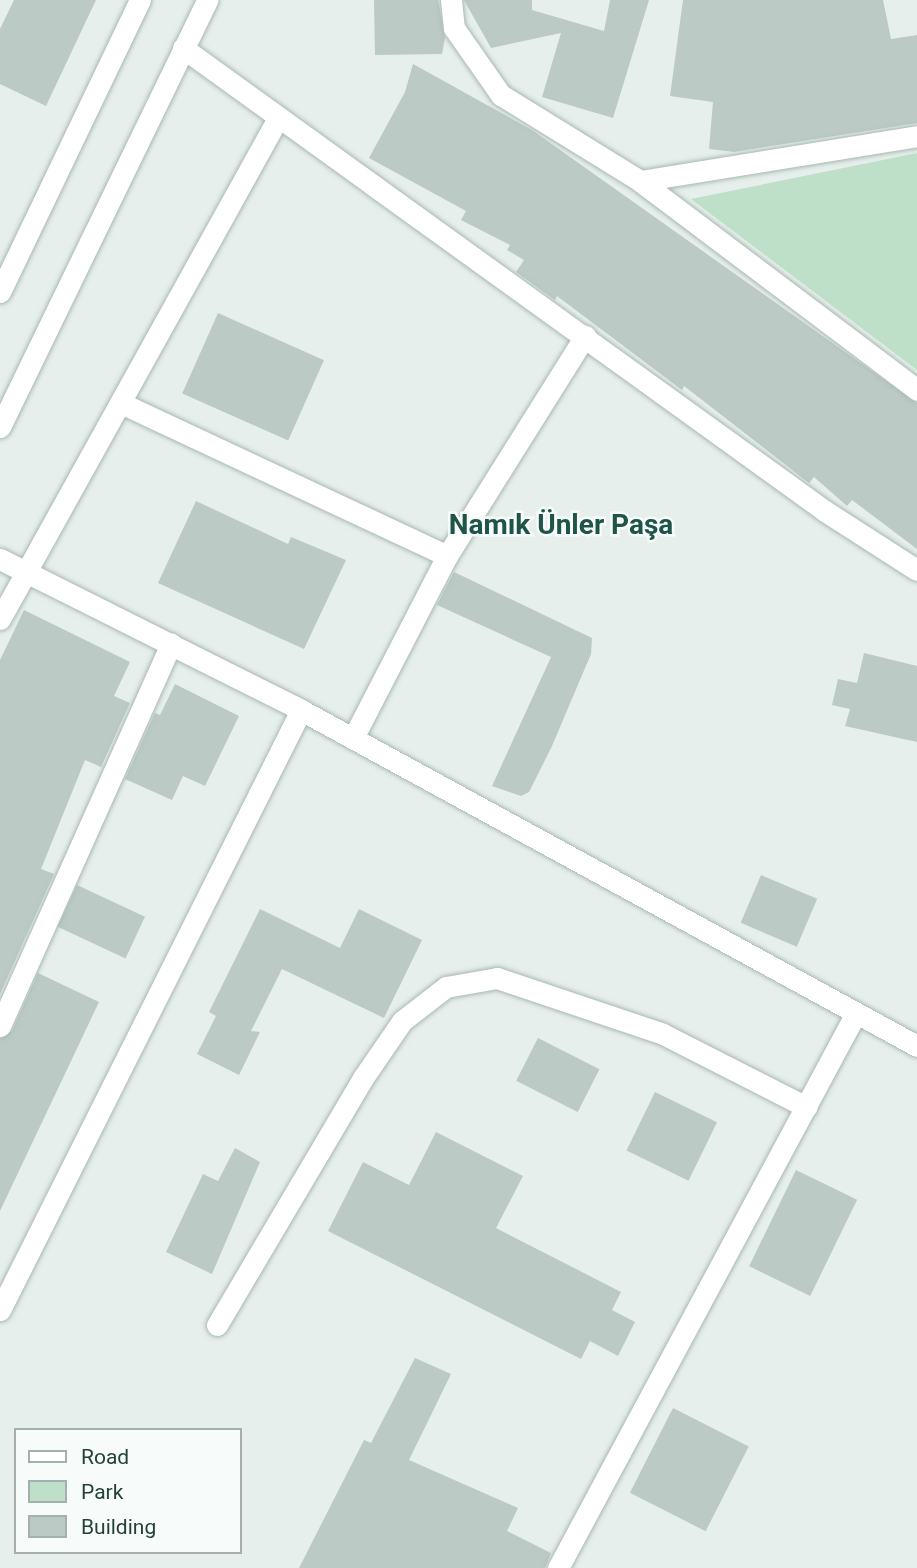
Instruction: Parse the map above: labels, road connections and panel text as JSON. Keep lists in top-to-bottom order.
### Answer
{
  "districts": ["Namık Ünler Paşa"],
  "legend": ["Road", "Park", "Building"]
}
